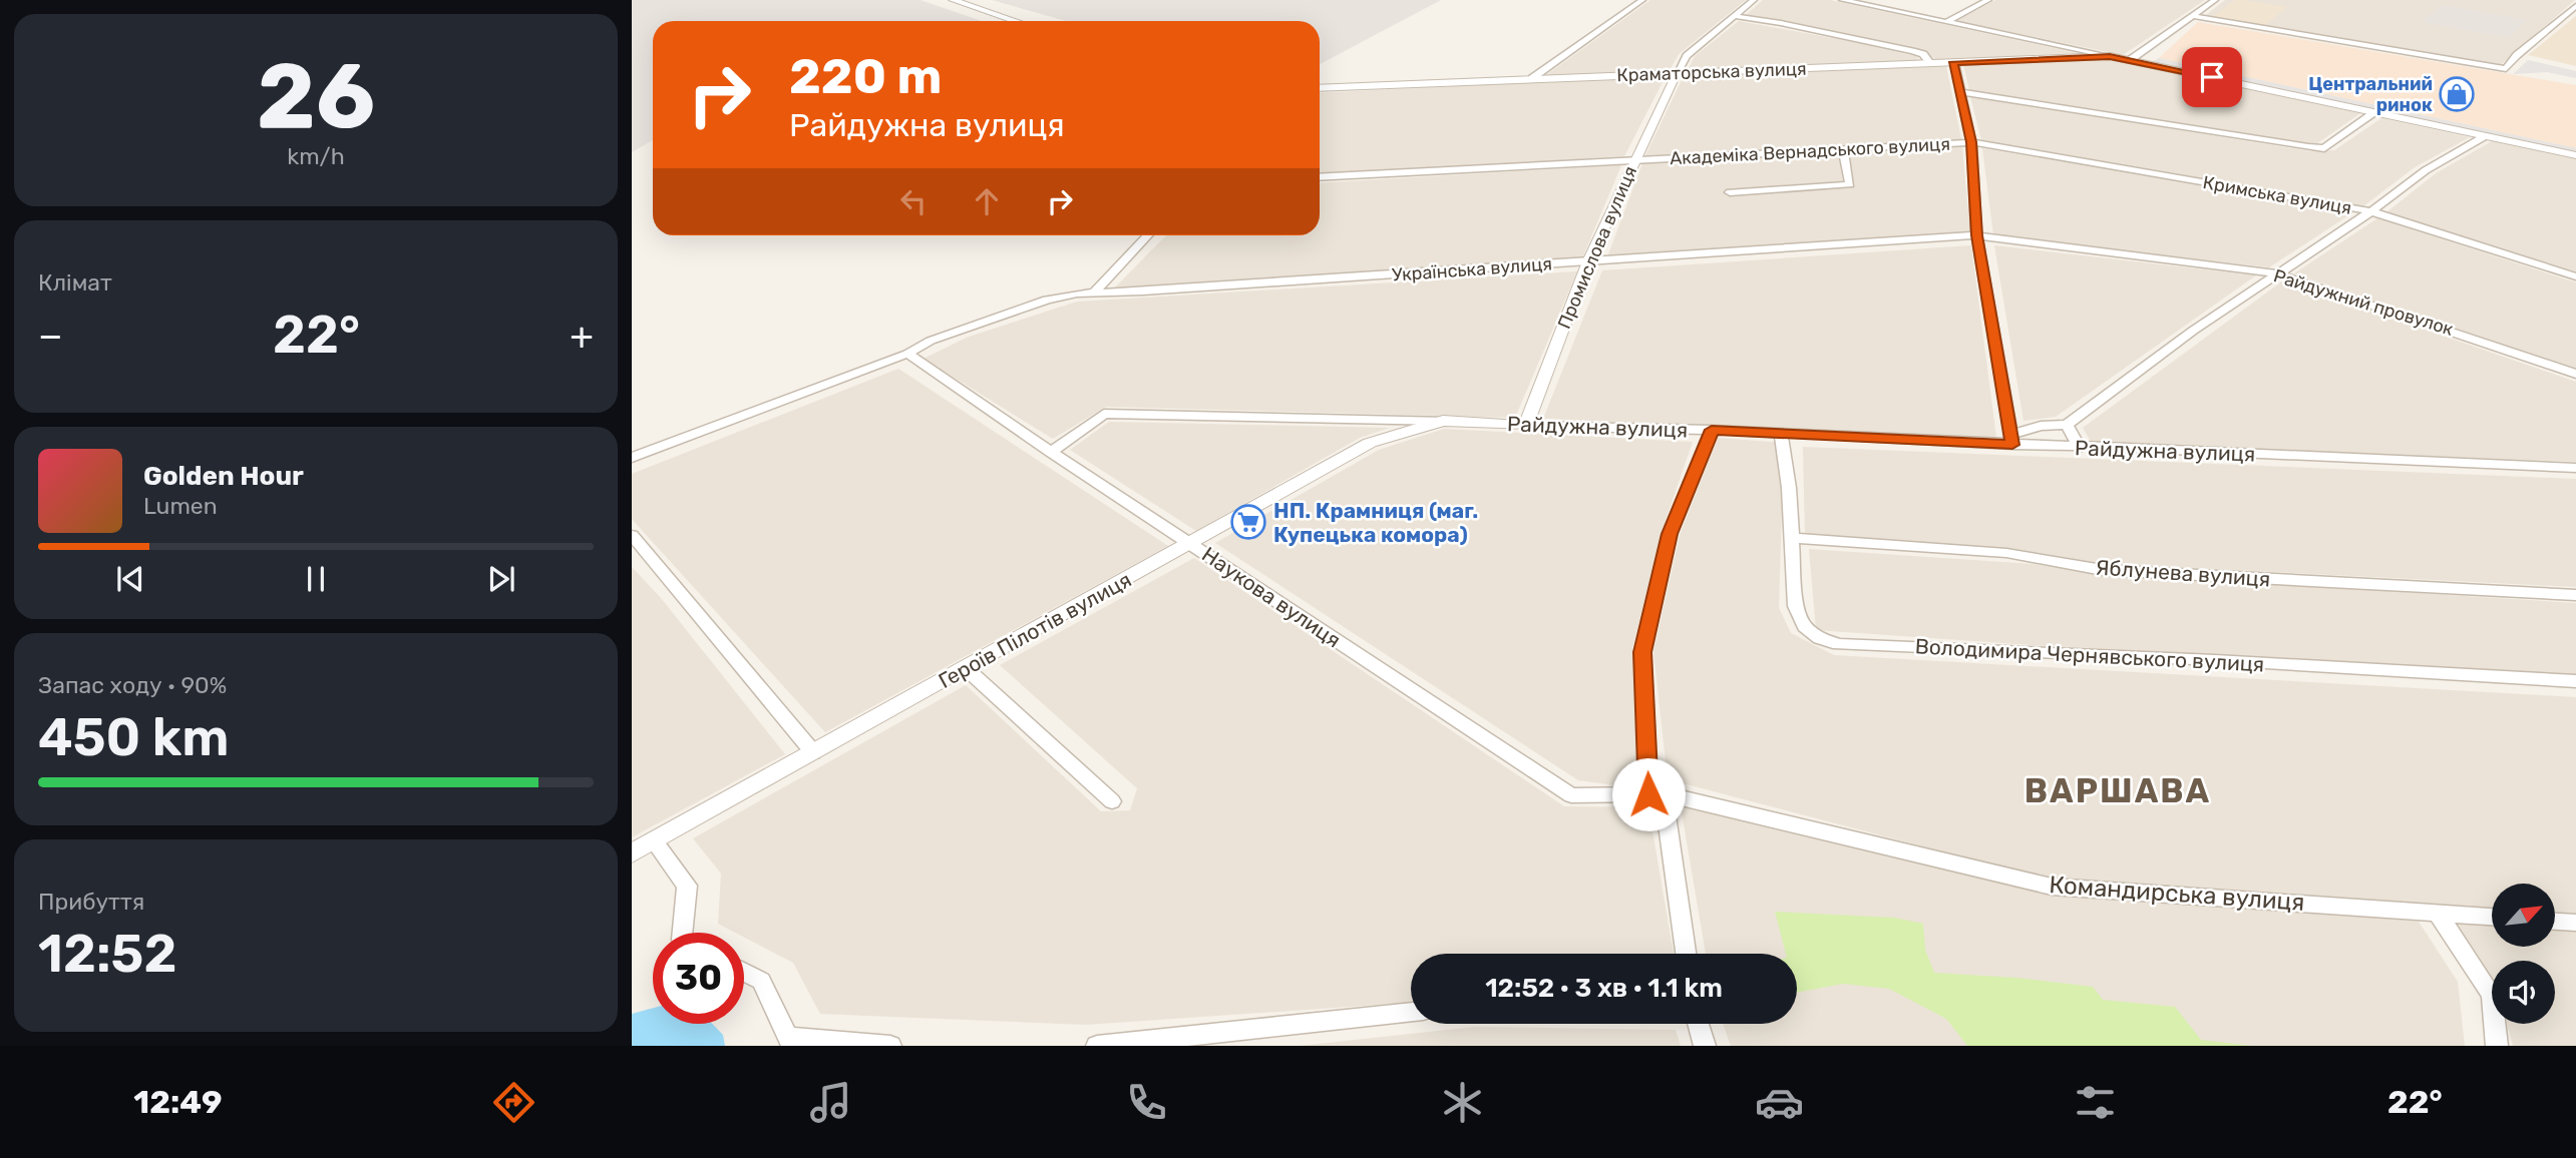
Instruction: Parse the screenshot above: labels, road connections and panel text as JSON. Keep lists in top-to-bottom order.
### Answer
{
  "streets": {
    "street": [
      "Краматорська вулиця",
      "Академіка Вернадського вулиця",
      "Кримська вулиця",
      "Промислова вулиця",
      "Українська вулиця",
      "Райдужний провулок",
      "Райдужна вулиця",
      "Яблунева вулиця",
      "Наукова вулиця",
      "Героїв Пілотів вулиця",
      "Володимира Чернявського вулиця",
      "Командирська вулиця"
    ]
  },
  "crossings": [
    ["Краматорська вулиця", "Промислова вулиця"],
    ["Академіка Вернадського вулиця", "Кримська вулиця"],
    ["Академіка Вернадського вулиця", "Промислова вулиця"],
    ["Промислова вулиця", "Українська вулиця"],
    ["Промислова вулиця", "Райдужна вулиця"],
    ["Українська вулиця", "Райдужний провулок"],
    ["Українська вулиця", "Наукова вулиця"],
    ["Райдужна вулиця", "Наукова вулиця"],
    ["Райдужна вулиця", "Героїв Пілотів вулиця"],
    ["Райдужна вулиця", "Володимира Чернявського вулиця"],
    ["Яблунева вулиця", "Володимира Чернявського вулиця"],
    ["Наукова вулиця", "Героїв Пілотів вулиця"],
    ["Наукова вулиця", "Командирська вулиця"]
  ],
  "districts": ["ВАРШАВА"],
  "places": {
    "shop": ["Центральний ринок"],
    "supermarket": ["НП. Крамниця (маг. Купецька комора)"]
  },
  "north": "top right",
  "page": {
    "tile": [
      ["26", "km/h"],
      "Клімат",
      ["Запас ходу · 90%", "450 km"],
      ["Прибуття", "12:52"]
    ],
    "turn": ["220 m", "Райдужна вулиця"],
    "heat": ["−", "22°", "+"],
    "song": ["Golden Hour", "Lumen"],
    "limit": "30",
    "trip": "12:52 · 3 хв · 1.1 km",
    "tabs": ["12:49", "22°"]
  }
}
